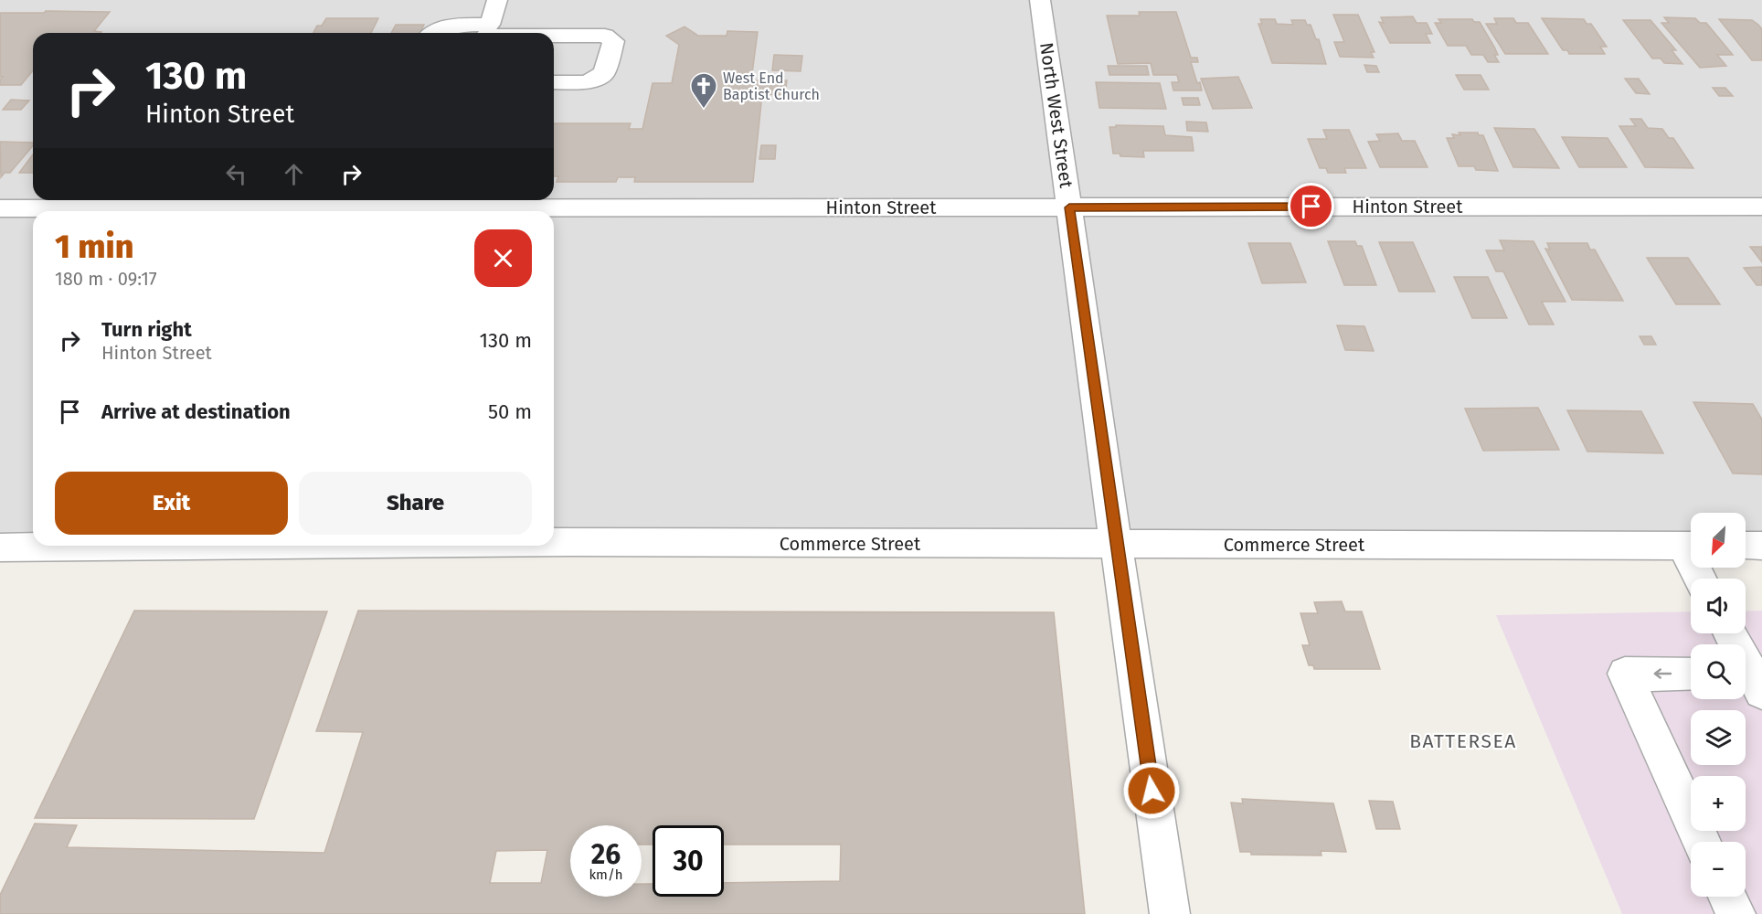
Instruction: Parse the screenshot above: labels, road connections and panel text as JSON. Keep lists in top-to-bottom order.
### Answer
{
  "streets": {
    "street": ["North West Street", "Hinton Street", "Commerce Street"]
  },
  "crossings": [
    ["North West Street", "Hinton Street"],
    ["North West Street", "Commerce Street"]
  ],
  "districts": ["BATTERSEA"],
  "places": {
    "church": ["West End Baptist Church"]
  },
  "north": "bottom left",
  "page": {
    "turn": ["130 m", "Hinton Street"],
    "heading": ["1 min", "180 m · 09:17"],
    "list": [
      {
        "name": "Turn right",
        "note": "Hinton Street",
        "value": "130 m"
      },
      {
        "name": "Arrive at destination",
        "value": "50 m"
      }
    ],
    "buttons": ["Exit", "Share"],
    "map_buttons": ["+", "−"],
    "speed": "26 km/h",
    "limit": "30"
  }
}
